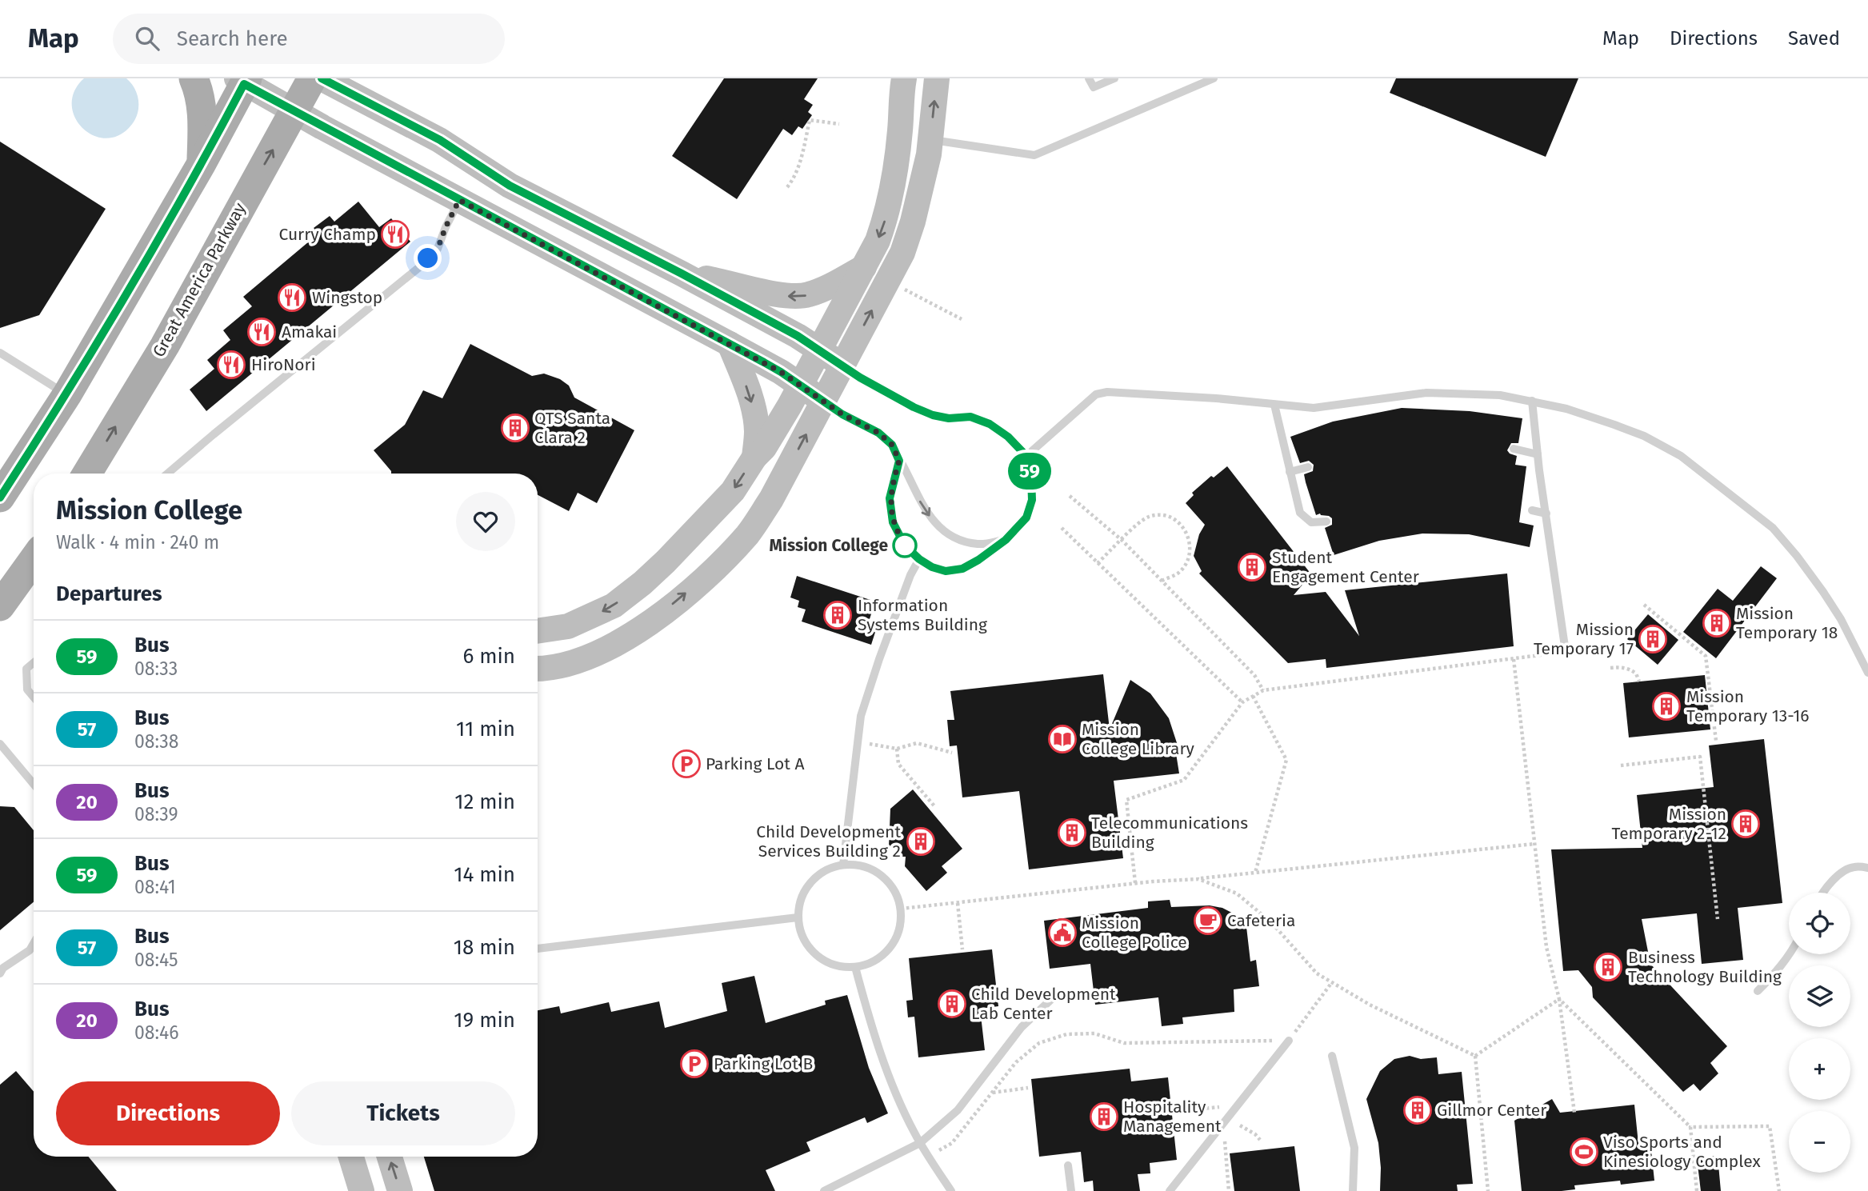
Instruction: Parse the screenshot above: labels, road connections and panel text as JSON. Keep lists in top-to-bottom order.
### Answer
{
  "streets": {
    "main road": ["Great America Parkway"]
  },
  "places": {
    "restaurant": [
      "Curry Champ",
      "Wingstop",
      "Amakai",
      "HiroNori"
    ],
    "building": [
      "QTS Santa Clara 2",
      "Student Engagement Center",
      "Information Systems Building",
      "Mission Temporary 18",
      "Mission Temporary 17",
      "Mission Temporary 13-16",
      "Mission Temporary 2-12",
      "Telecommunications Building",
      "Child Development Services Building 2",
      "Business Technology Building",
      "Child Development Lab Center",
      "Gillmor Center",
      "Hospitality Management"
    ],
    "other": ["Mission College"],
    "library": ["Mission College Library"],
    "parking": ["Parking Lot A", "Parking Lot B"],
    "cafe": ["Cafeteria"],
    "public building": ["Mission College Police"],
    "sports": ["Viso Sports and Kinesiology Complex"]
  },
  "lines": ["bus line 59"],
  "page": {
    "header": "Map",
    "search": "Search here",
    "nav": ["Map", "Directions", "Saved"],
    "on_map": "59",
    "heading": [
      ["Mission College", "Walk · 4 min · 240 m"],
      "Departures"
    ],
    "list": [
      {
        "mark": "59",
        "name": "Bus",
        "note": "08:33",
        "value": "6 min"
      },
      {
        "mark": "57",
        "name": "Bus",
        "note": "08:38",
        "value": "11 min"
      },
      {
        "mark": "20",
        "name": "Bus",
        "note": "08:39",
        "value": "12 min"
      },
      {
        "mark": "59",
        "name": "Bus",
        "note": "08:41",
        "value": "14 min"
      },
      {
        "mark": "57",
        "name": "Bus",
        "note": "08:45",
        "value": "18 min"
      },
      {
        "mark": "20",
        "name": "Bus",
        "note": "08:46",
        "value": "19 min"
      }
    ],
    "map_buttons": ["+", "−"],
    "buttons": ["Directions", "Tickets"]
  }
}
